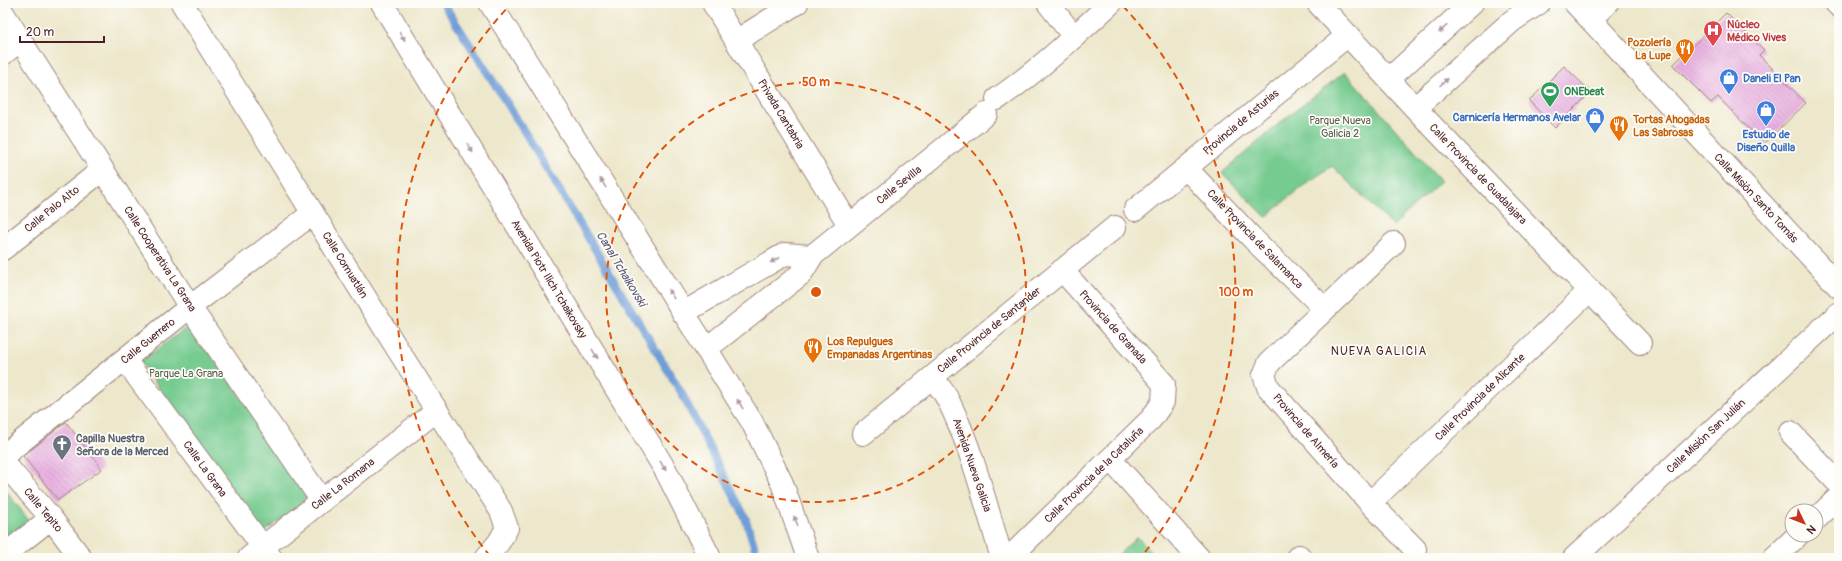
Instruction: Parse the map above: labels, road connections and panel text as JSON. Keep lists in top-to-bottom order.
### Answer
{
  "streets": {
    "street": [
      "Privada Cantabria",
      "Provincia de Asturias",
      "Calle Provincia de Guadalajara",
      "Calle Sevilla",
      "Calle Misión Santo Tomás",
      "Calle Palo Alto",
      "Calle Provincia de Salamanca",
      "Calle Cooperativa La Grana",
      "Calle Comuatlán",
      "Avenida Piotr Ilich Tchaikovsky",
      "Provincia de Granada",
      "Calle Provincia de Santander",
      "Calle Guerrero",
      "Calle Provincia de Alicante",
      "Provincia de Almería",
      "Calle Misión San Julián",
      "Avenida Nueva Galicia",
      "Calle La Grana",
      "Calle Provincia de la Cataluña",
      "Calle La Romana",
      "Calle Tepito"
    ]
  },
  "crossings": [
    ["Privada Cantabria", "Calle Sevilla"],
    ["Provincia de Asturias", "Calle Provincia de Guadalajara"],
    ["Provincia de Asturias", "Calle Provincia de Salamanca"],
    ["Calle Provincia de Guadalajara", "Calle Provincia de Alicante"],
    ["Calle Palo Alto", "Calle Cooperativa La Grana"],
    ["Calle Provincia de Salamanca", "Provincia de Almería"],
    ["Calle Cooperativa La Grana", "Calle Guerrero"],
    ["Calle Cooperativa La Grana", "Calle La Romana"],
    ["Calle Comuatlán", "Calle Guerrero"],
    ["Calle Comuatlán", "Calle La Romana"],
    ["Provincia de Granada", "Calle Provincia de Santander"],
    ["Provincia de Granada", "Calle Provincia de la Cataluña"],
    ["Calle Provincia de Santander", "Avenida Nueva Galicia"],
    ["Calle Guerrero", "Calle La Grana"],
    ["Calle Provincia de Alicante", "Provincia de Almería"],
    ["Calle La Grana", "Calle La Romana"]
  ],
  "districts": ["NUEVA GALICIA"],
  "water": ["Canal Tchaikovski"],
  "parks": ["Parque Nueva Galicia 2", "Parque La Grana"],
  "places": {
    "hospital": ["Núcleo Médico Vives"],
    "restaurant": ["Pozolería La Lupe", "Tortas Ahogadas Las Sabrosas", "Los Repulgues Empanadas Argentinas"],
    "shop": ["Daneli El Pan", "Estudio de Diseño Quilla", "Carnicería Hermanos Avelar"],
    "sports": ["ONEbeat"],
    "church": ["Capilla Nuestra Señora de la Merced"]
  },
  "scale_bar": "20 m",
  "north": "bottom right",
  "rings": ["50 m", "100 m"]
}
